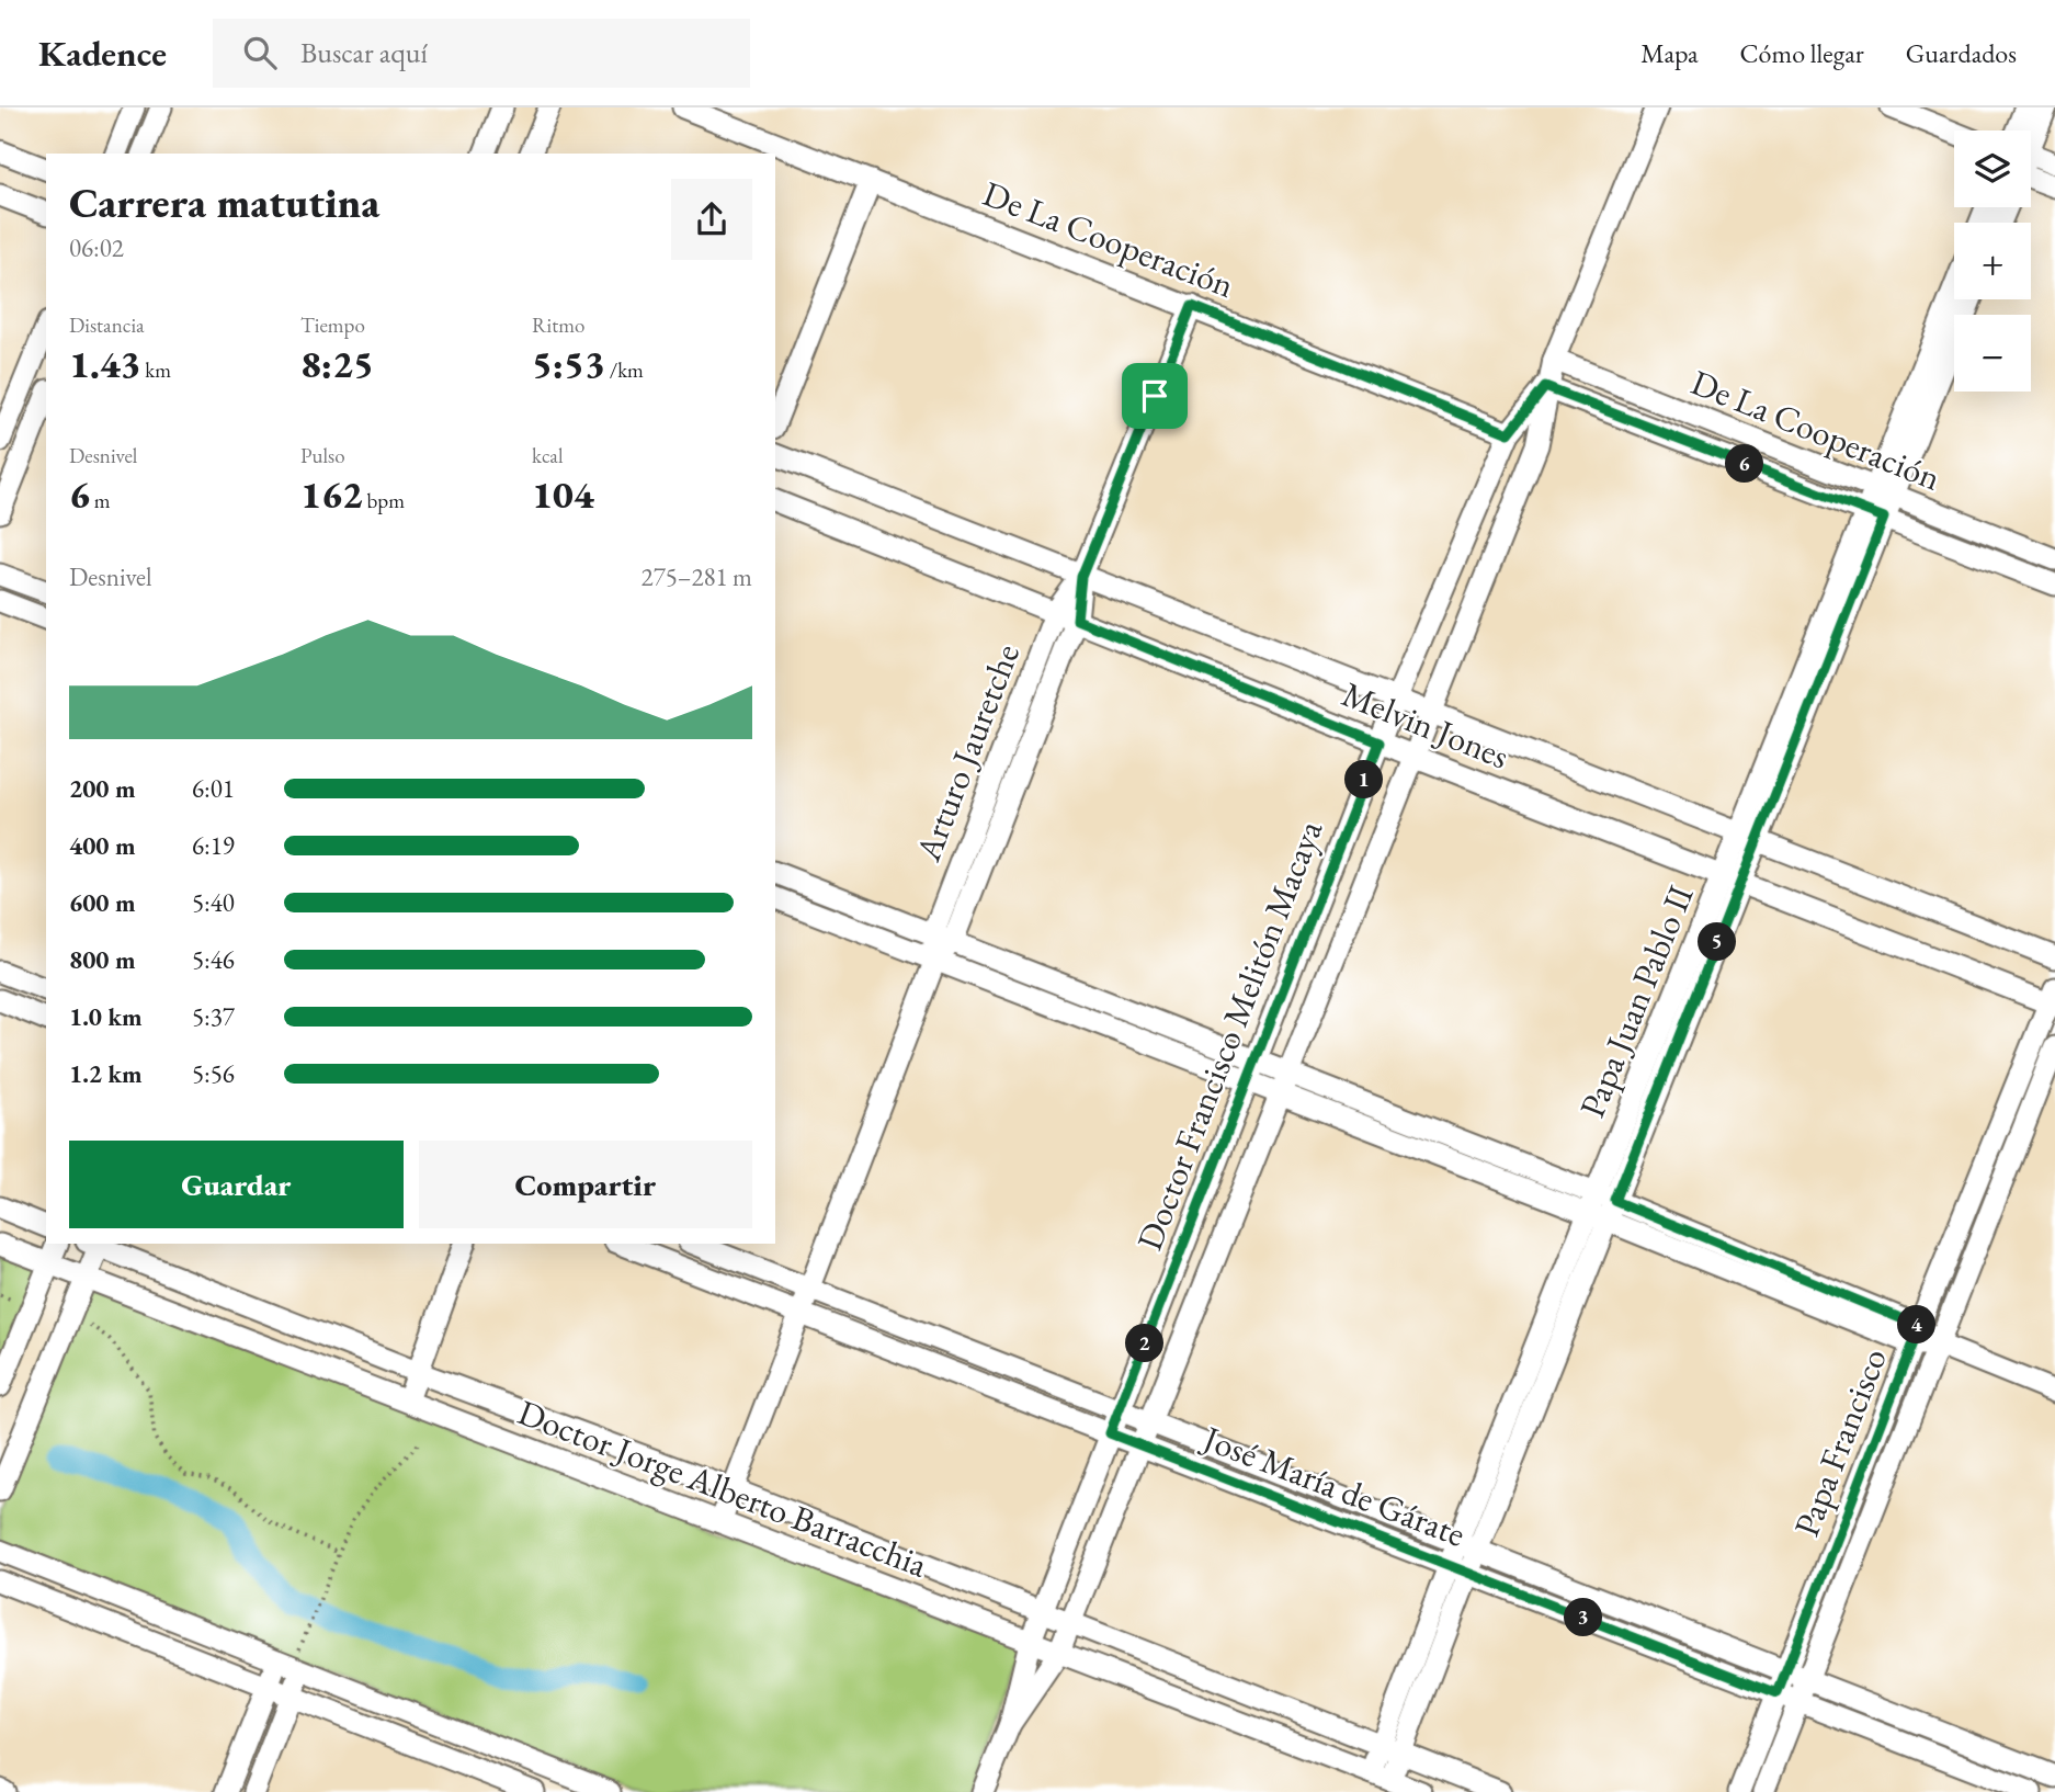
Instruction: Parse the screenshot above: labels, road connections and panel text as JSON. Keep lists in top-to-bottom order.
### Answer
{
  "streets": {
    "street": [
      "De La Cooperación",
      "Melvin Jones",
      "Arturo Jauretche",
      "Papa Juan Pablo II",
      "Doctor Francisco Melitón Macaya",
      "Papa Francisco",
      "José María de Gárate",
      "Doctor Jorge Alberto Barracchia"
    ]
  },
  "crossings": [
    ["De La Cooperación", "Arturo Jauretche"],
    ["De La Cooperación", "Papa Juan Pablo II"],
    ["De La Cooperación", "Doctor Francisco Melitón Macaya"],
    ["Melvin Jones", "Arturo Jauretche"],
    ["Melvin Jones", "Papa Juan Pablo II"],
    ["Melvin Jones", "Doctor Francisco Melitón Macaya"],
    ["Melvin Jones", "Papa Francisco"],
    ["Arturo Jauretche", "José María de Gárate"],
    ["Arturo Jauretche", "Doctor Jorge Alberto Barracchia"],
    ["Papa Juan Pablo II", "José María de Gárate"],
    ["Papa Juan Pablo II", "Doctor Jorge Alberto Barracchia"],
    ["Doctor Francisco Melitón Macaya", "José María de Gárate"],
    ["Doctor Francisco Melitón Macaya", "Doctor Jorge Alberto Barracchia"],
    ["Papa Francisco", "José María de Gárate"]
  ],
  "page": {
    "header": "Kadence",
    "search": "Buscar aquí",
    "nav": ["Mapa", "Cómo llegar", "Guardados"],
    "map_buttons": ["+", "−"],
    "heading": ["Carrera matutina", "06:02"],
    "stats": [
      ["Distancia", "1.43 km"],
      ["Tiempo", "8:25"],
      ["Ritmo", "5:53 /km"],
      ["Desnivel", "6 m"],
      ["Pulso", "162 bpm"],
      ["kcal", "104"]
    ],
    "pins": [
      "6",
      "1",
      "5",
      "4",
      "2",
      "3"
    ],
    "chart": ["Desnivel", "275–281 m"],
    "list": [
      {
        "name": "200 m",
        "note": "6:01"
      },
      {
        "name": "400 m",
        "note": "6:19"
      },
      {
        "name": "600 m",
        "note": "5:40"
      },
      {
        "name": "800 m",
        "note": "5:46"
      },
      {
        "name": "1.0 km",
        "note": "5:37"
      },
      {
        "name": "1.2 km",
        "note": "5:56"
      }
    ],
    "buttons": ["Guardar", "Compartir"]
  }
}
